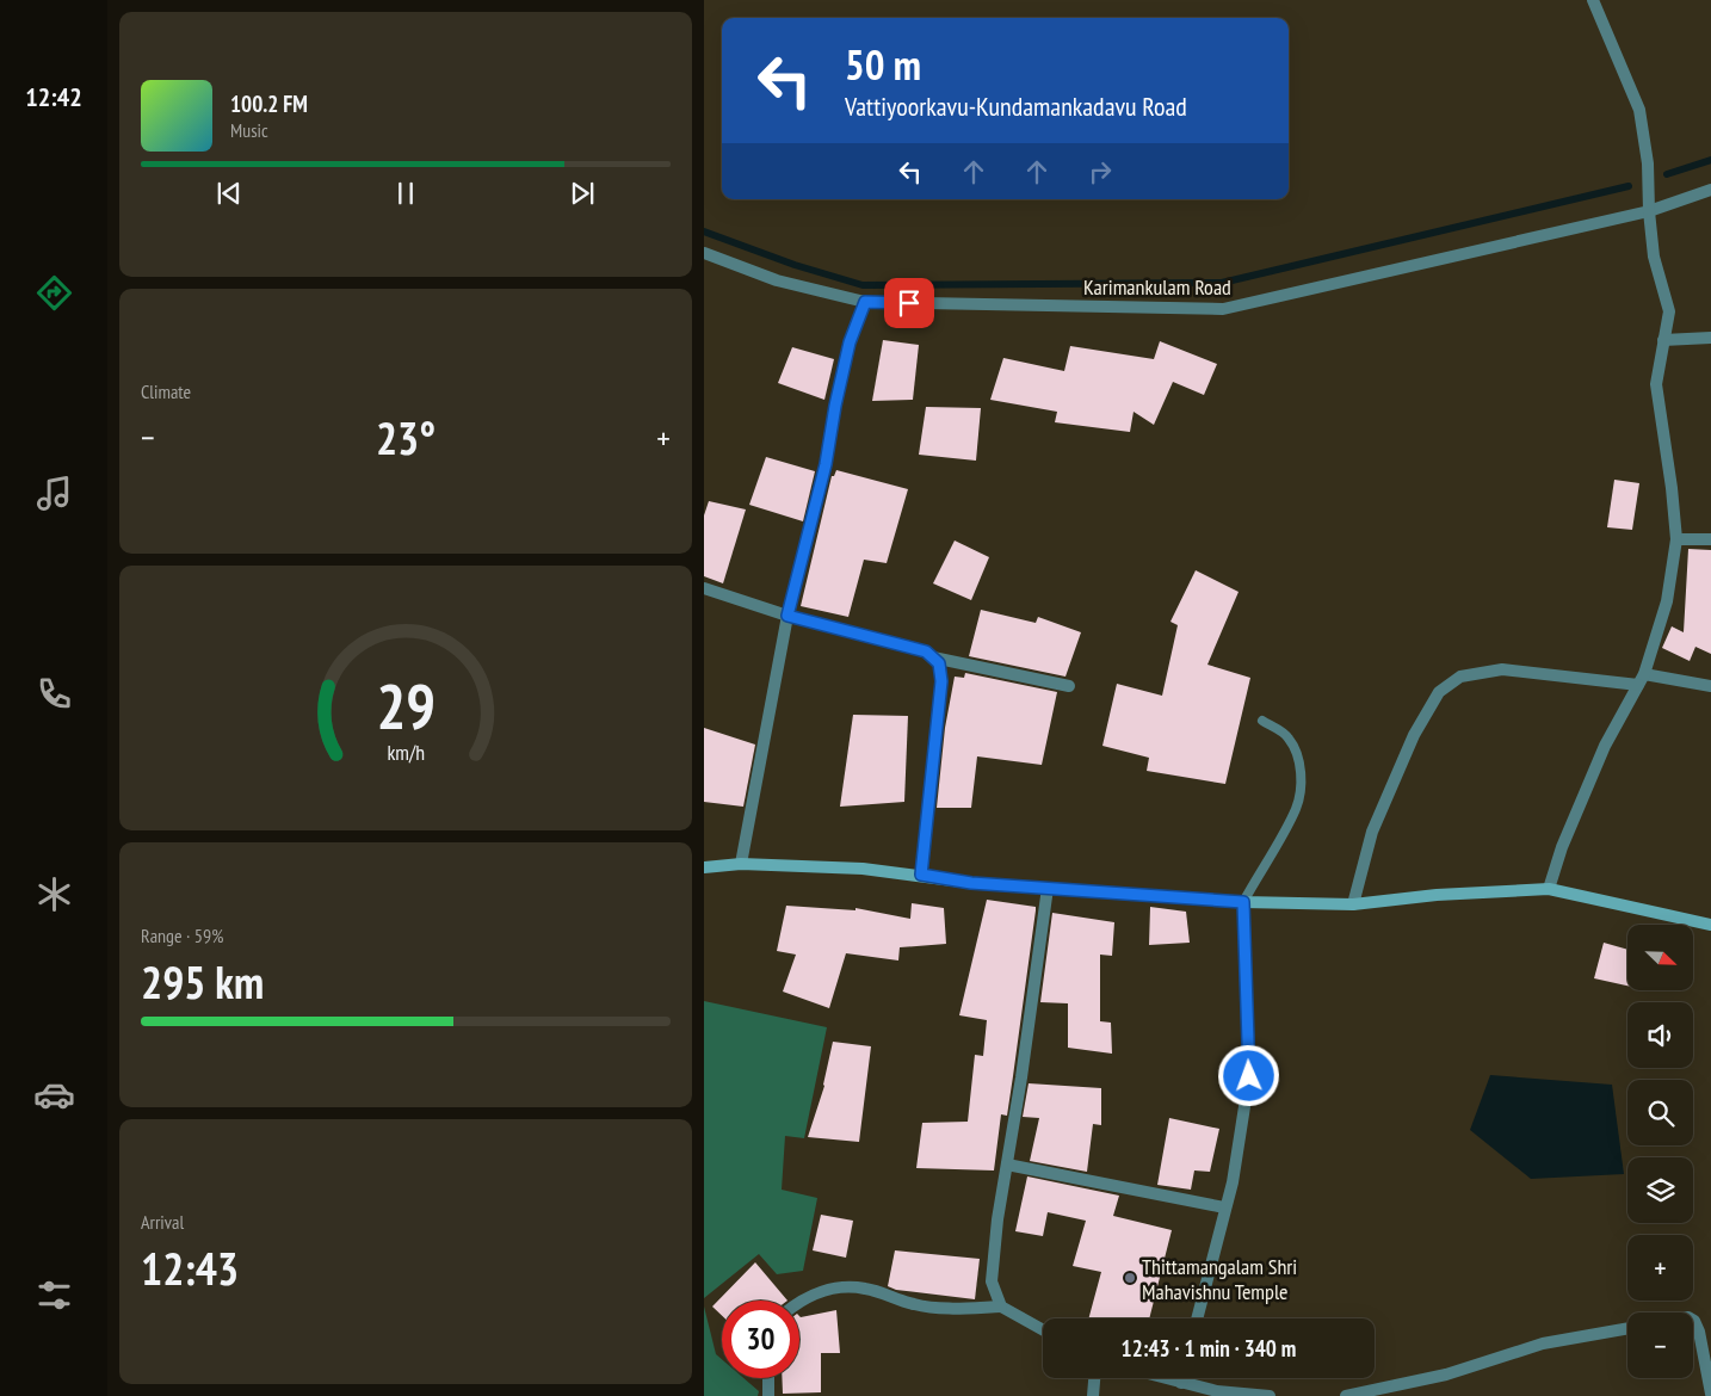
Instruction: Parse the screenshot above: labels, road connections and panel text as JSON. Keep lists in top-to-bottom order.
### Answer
{
  "streets": {
    "street": ["Karimankulam Road"]
  },
  "places": ["Thittamangalam Shri Mahavishnu Temple"],
  "north": "bottom right",
  "page": {
    "tabs": "12:42",
    "turn": ["50 m", "Vattiyoorkavu-Kundamankadavu Road"],
    "song": ["100.2 FM", "Music"],
    "tile": [
      "Climate",
      ["Range · 59%", "295 km"],
      ["Arrival", "12:43"]
    ],
    "heat": ["−", "23°", "+"],
    "map_buttons": ["+", "−"],
    "limit": "30",
    "trip": "12:43 · 1 min · 340 m",
    "gauge": ["29", "km/h"]
  }
}
